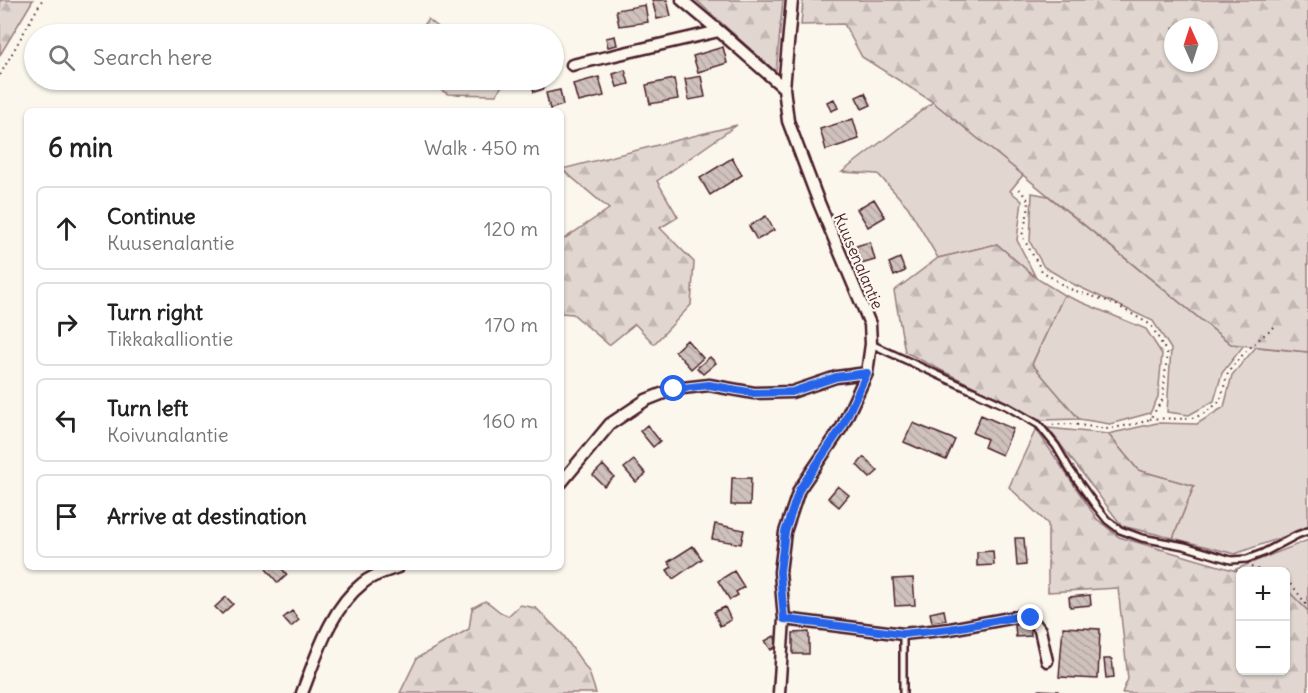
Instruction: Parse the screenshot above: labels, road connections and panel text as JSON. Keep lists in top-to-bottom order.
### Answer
{
  "streets": {
    "street": ["Kuusenalantie"]
  },
  "north": "top",
  "page": {
    "search": "Search here",
    "heading": ["6 min", "Walk · 450 m"],
    "list": [
      ["Continue", "Kuusenalantie", "120 m"],
      ["Turn right", "Tikkakalliontie", "170 m"],
      ["Turn left", "Koivunalantie", "160 m"],
      "Arrive at destination"
    ],
    "map_buttons": ["+", "−"]
  }
}
